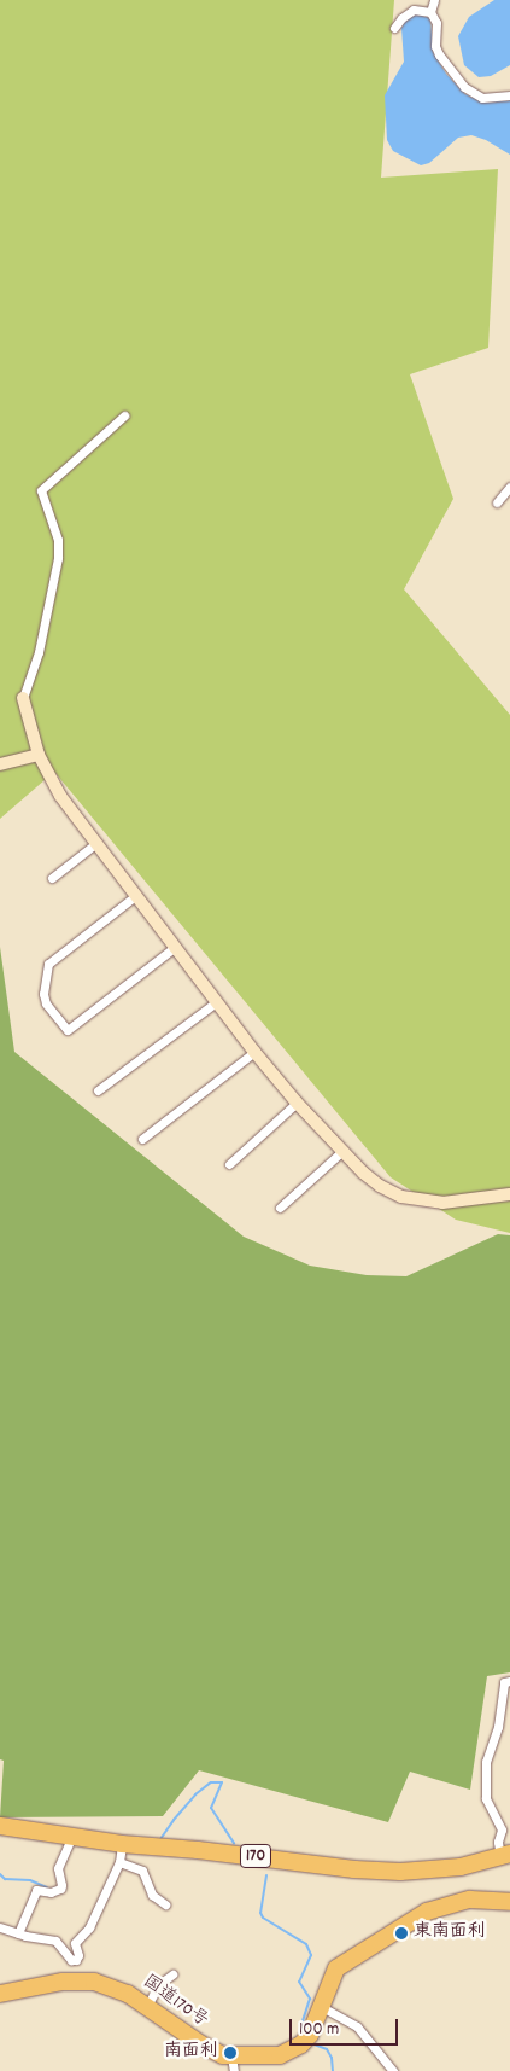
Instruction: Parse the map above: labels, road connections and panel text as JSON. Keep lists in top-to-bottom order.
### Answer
{
  "streets": {
    "highway": ["170", "国道170号"]
  },
  "places": ["東南面利", "南面利"],
  "scale_bar": "100 m"
}
